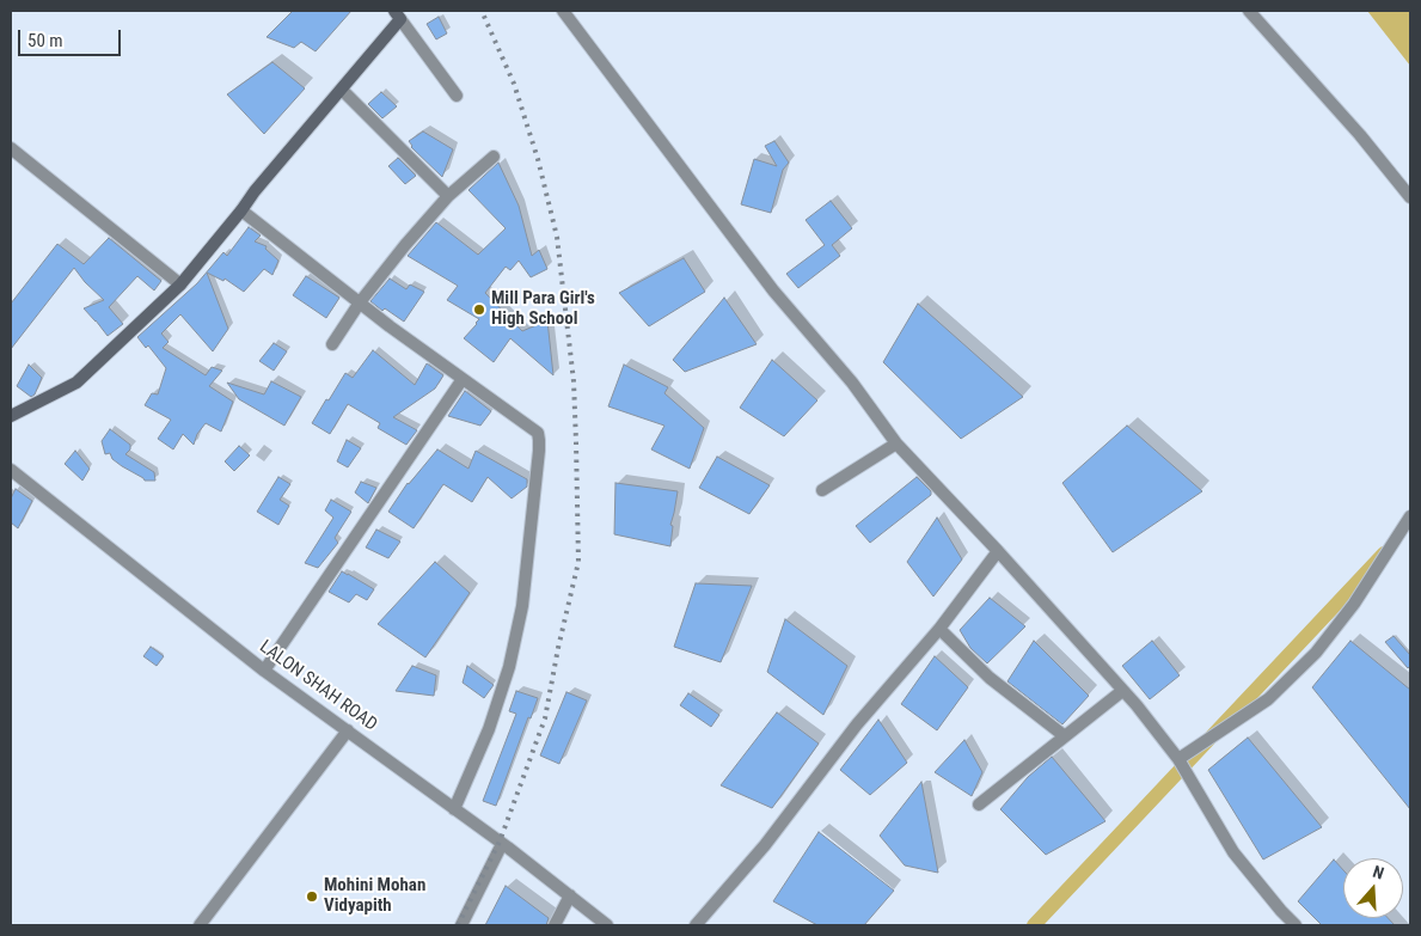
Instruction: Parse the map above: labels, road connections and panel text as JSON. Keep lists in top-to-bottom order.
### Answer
{
  "streets": {
    "street": ["LALON SHAH ROAD"]
  },
  "places": ["Mill Para Girl's High School", "Mohini Mohan Vidyapith"],
  "scale_bar": "50 m",
  "north": "top"
}
